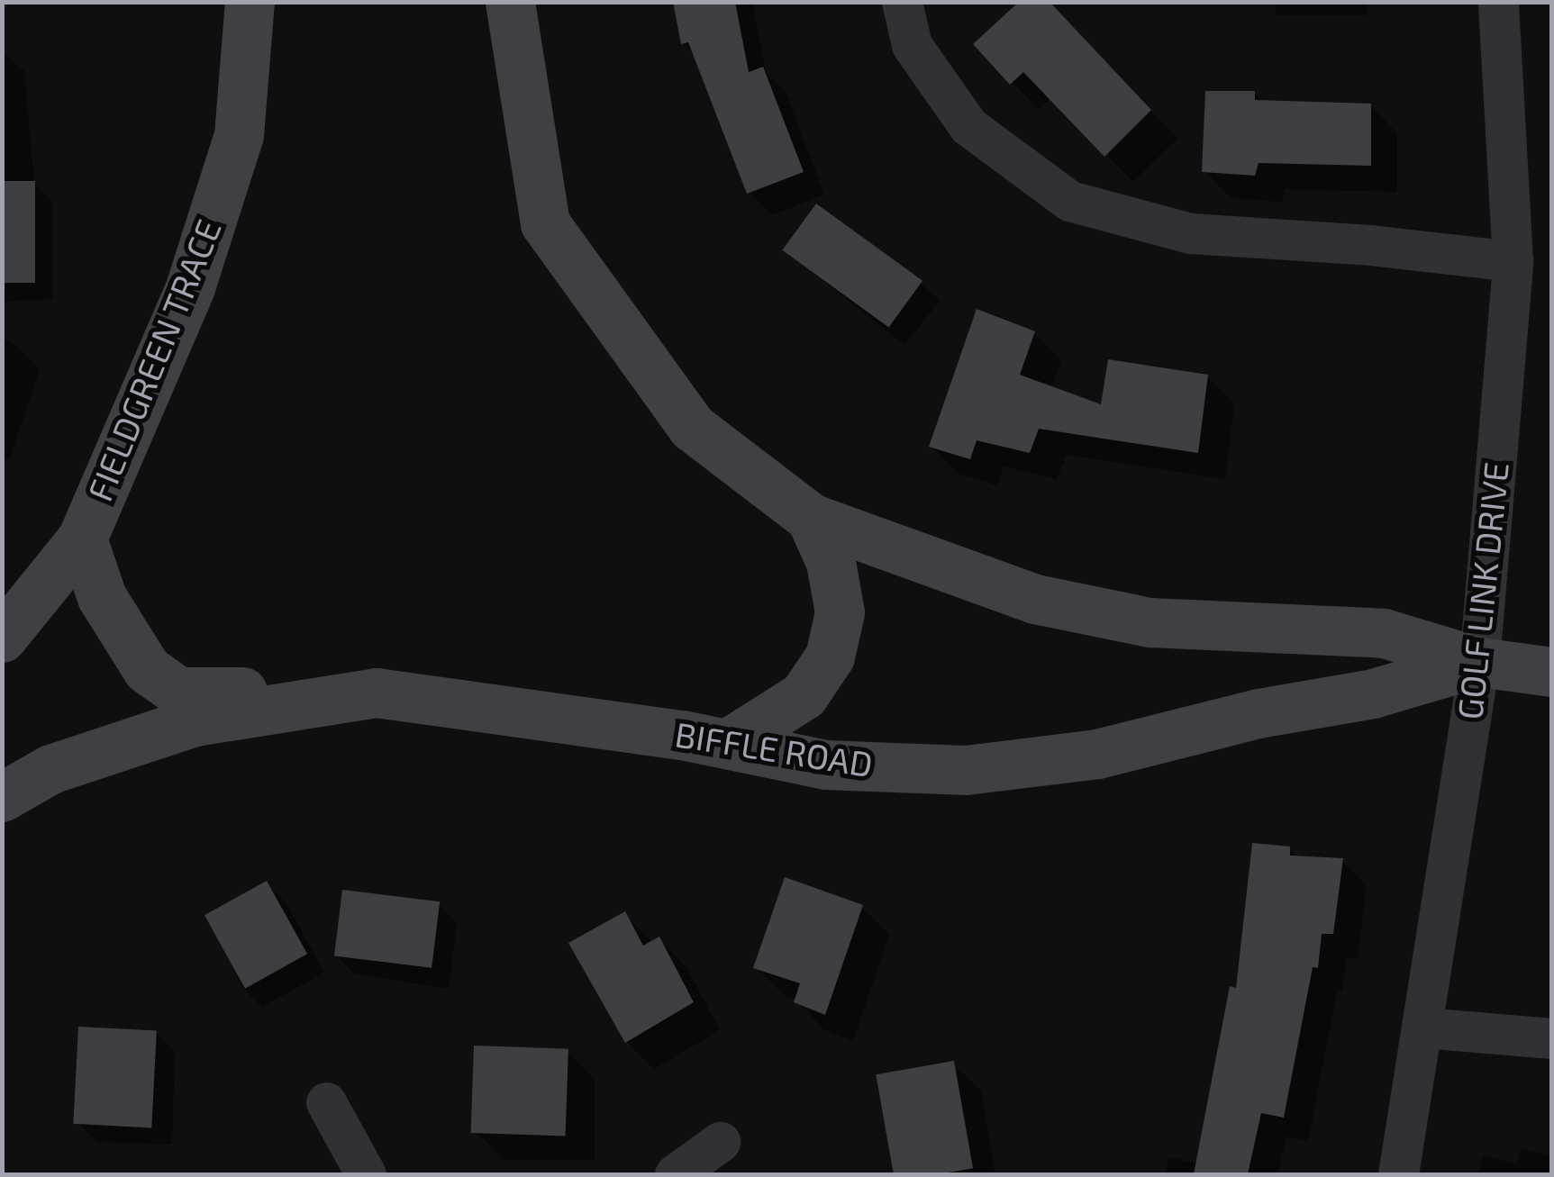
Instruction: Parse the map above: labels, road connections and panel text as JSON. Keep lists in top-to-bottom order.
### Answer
{
  "streets": {
    "street": ["FIELDGREEN TRACE", "GOLF LINK DRIVE", "BIFFLE ROAD"]
  },
  "crossings": [
    ["GOLF LINK DRIVE", "BIFFLE ROAD"]
  ]
}
